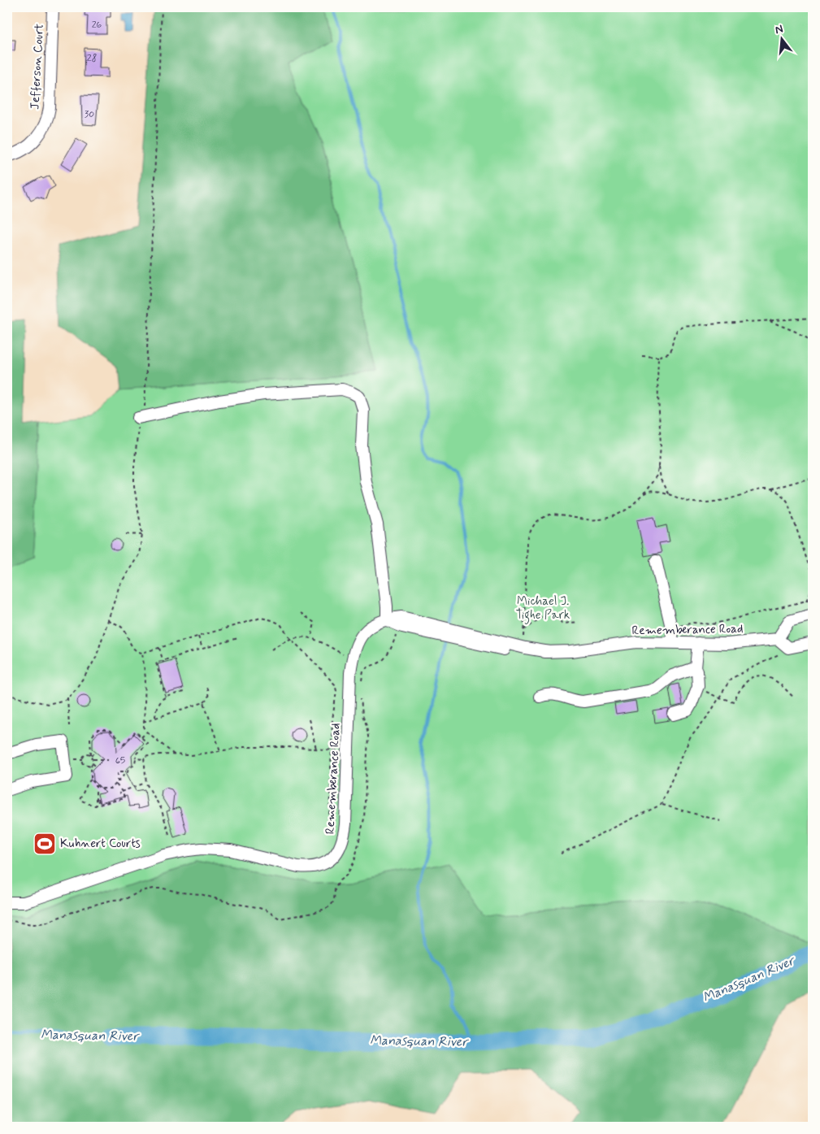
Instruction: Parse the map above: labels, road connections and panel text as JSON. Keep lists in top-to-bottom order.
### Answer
{
  "streets": {
    "street": ["Jefferson Court", "Rememberance Road"]
  },
  "water": ["Manasquan River"],
  "parks": ["Michael J. Tighe Park"],
  "places": {
    "sports": ["Kuhnert Courts"]
  },
  "house_numbers": [
    "26",
    "28",
    "30",
    "65"
  ],
  "north": "top"
}
